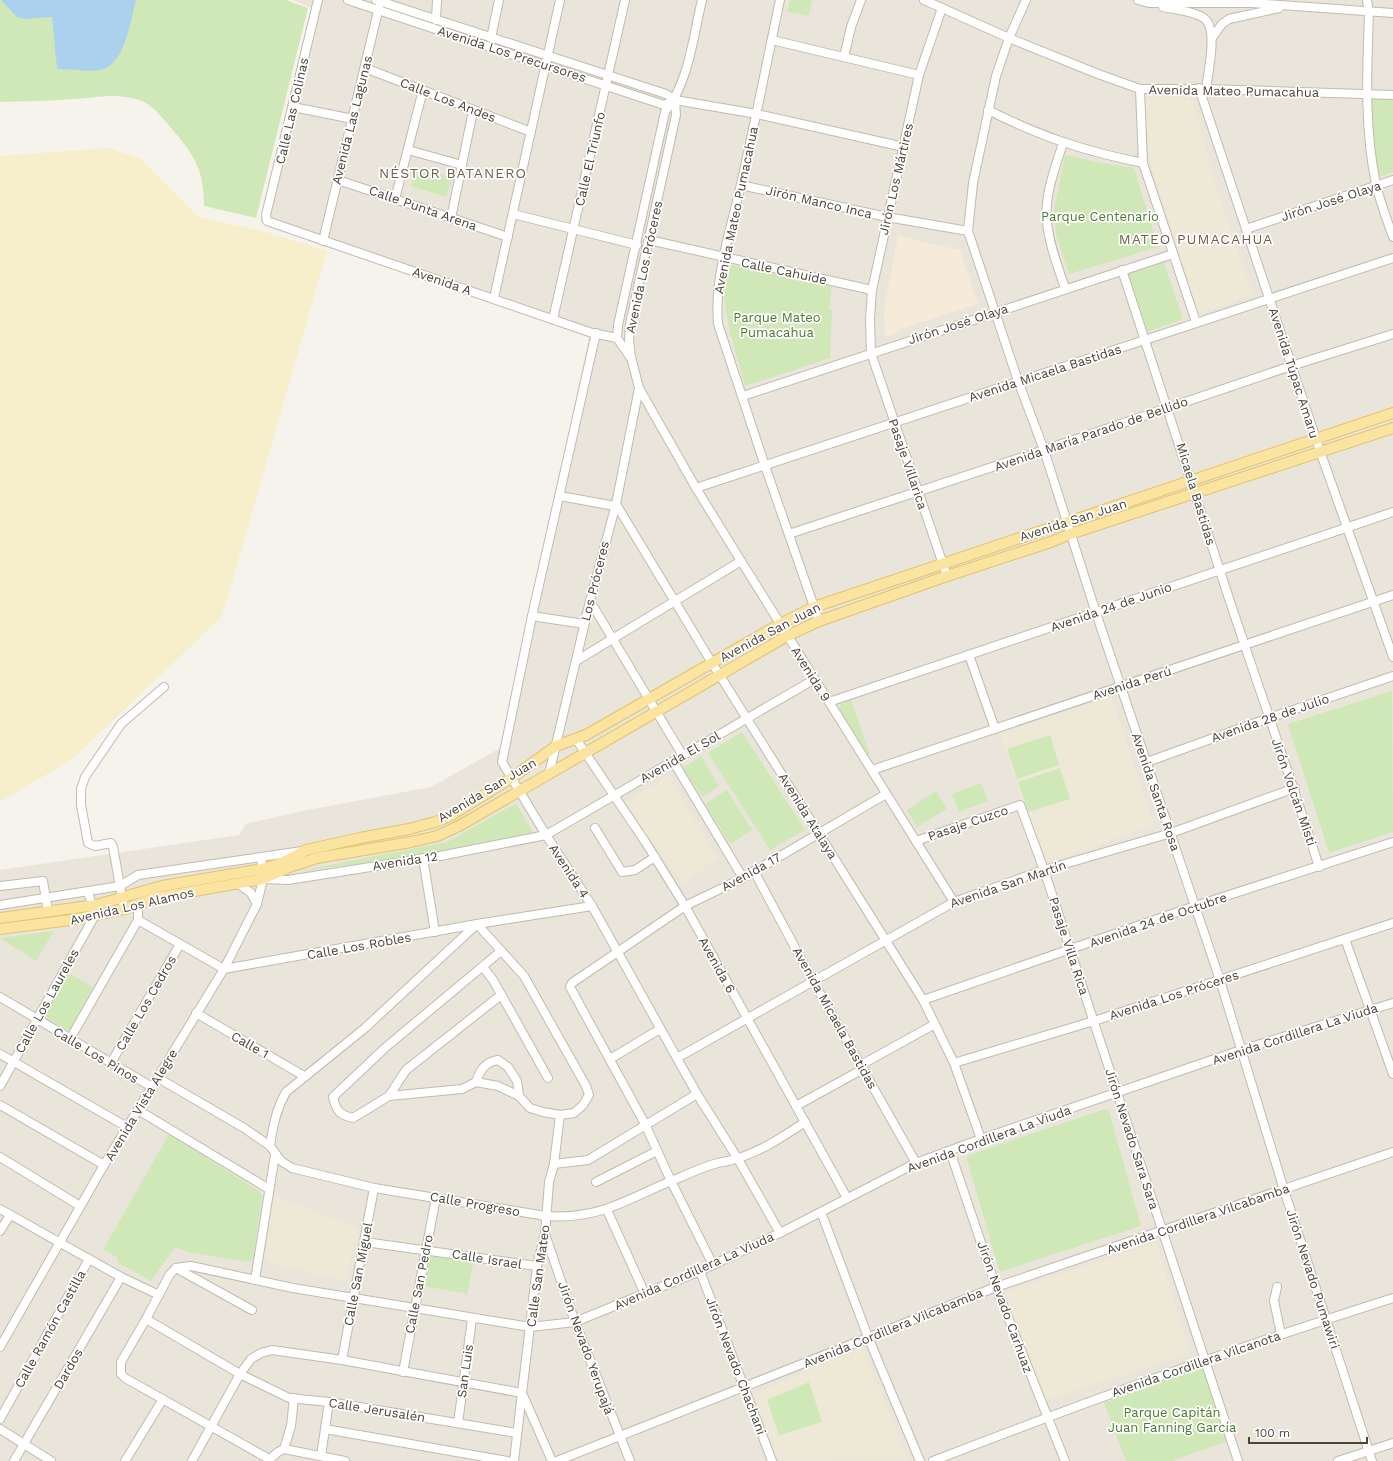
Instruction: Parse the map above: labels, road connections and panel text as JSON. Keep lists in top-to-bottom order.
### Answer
{
  "streets": {
    "main road": ["Avenida San Juan", "Avenida Los Alamos"],
    "street": [
      "Avenida Los Precursores",
      "Avenida Mateo Pumacahua",
      "Calle Los Andes",
      "Calle Las Colinas",
      "Avenida Las Lagunas",
      "Calle El Triunfo",
      "Jirón Los Mártires",
      "Jirón José Olaya",
      "Jirón Manco Inca",
      "Calle Punta Arena",
      "Avenida Los Próceres",
      "Calle Cahuide",
      "Avenida A",
      "Avenida Micaela Bastidas",
      "Avenida Túpac Amaru",
      "Avenida María Parado de Bellido",
      "Pasaje Villarica",
      "Micaela Bastidas",
      "Los Próceres",
      "Avenida 24 de Junio",
      "Avenida 9",
      "Avenida Perú",
      "Avenida 28 de Julio",
      "Avenida El Sol",
      "Avenida Santa Rosa",
      "Jirón Volcán Misti",
      "Avenida Atalaya",
      "Pasaje Cuzco",
      "Avenida 12",
      "Avenida 4",
      "Avenida 17",
      "Avenida San Martín",
      "Avenida 24 de Octubre",
      "Calle Los Robles",
      "Pasaje Villa Rica",
      "Avenida 6",
      "Calle Los Laureles",
      "Calle Los Cedros",
      "Avenida Cordillera La Viuda",
      "Calle 1",
      "Calle Los Pinos",
      "Avenida Vista Alegre",
      "Jirón Nevado Sara Sara",
      "Calle Progreso",
      "Avenida Cordillera Vilcabamba",
      "Calle Israel",
      "Calle San Miguel",
      "Calle San Mateo",
      "Jirón Nevado Pumawiri",
      "Calle San Pedro",
      "Jirón Nevado Carhuaz",
      "Calle Ramón Castilla",
      "Jirón Nevado Yerupajá",
      "Avenida Cordillera Vilcanota",
      "Jirón Nevado Chachani",
      "Dardos",
      "San Luis",
      "Calle Jerusalén"
    ]
  },
  "crossings": [
    ["Avenida Los Precursores", "Avenida Mateo Pumacahua"],
    ["Avenida Los Precursores", "Avenida Las Lagunas"],
    ["Avenida Los Precursores", "Calle El Triunfo"],
    ["Avenida Los Precursores", "Jirón Los Mártires"],
    ["Avenida Los Precursores", "Avenida Los Próceres"],
    ["Avenida Mateo Pumacahua", "Jirón Los Mártires"],
    ["Avenida Mateo Pumacahua", "Jirón José Olaya"],
    ["Avenida Mateo Pumacahua", "Jirón Manco Inca"],
    ["Avenida Mateo Pumacahua", "Calle Cahuide"],
    ["Avenida Mateo Pumacahua", "Avenida Micaela Bastidas"],
    ["Avenida Mateo Pumacahua", "Avenida Túpac Amaru"],
    ["Avenida Mateo Pumacahua", "Avenida María Parado de Bellido"],
    ["Avenida Mateo Pumacahua", "Avenida San Juan"],
    ["Calle Los Andes", "Avenida Las Lagunas"],
    ["Calle Las Colinas", "Avenida A"],
    ["Avenida Las Lagunas", "Calle Punta Arena"],
    ["Avenida Las Lagunas", "Avenida A"],
    ["Calle El Triunfo", "Avenida A"],
    ["Jirón Los Mártires", "Jirón José Olaya"],
    ["Jirón Los Mártires", "Jirón Manco Inca"],
    ["Jirón Los Mártires", "Calle Cahuide"],
    ["Jirón Los Mártires", "Pasaje Villarica"],
    ["Jirón José Olaya", "Avenida Túpac Amaru"],
    ["Jirón José Olaya", "Pasaje Villarica"],
    ["Jirón José Olaya", "Micaela Bastidas"],
    ["Jirón José Olaya", "Avenida Santa Rosa"],
    ["Jirón Manco Inca", "Avenida Santa Rosa"],
    ["Avenida Los Próceres", "Calle Cahuide"],
    ["Avenida Los Próceres", "Avenida A"],
    ["Avenida Los Próceres", "Avenida 9"],
    ["Avenida Los Próceres", "Avenida Santa Rosa"],
    ["Avenida Los Próceres", "Avenida Atalaya"],
    ["Avenida Los Próceres", "Pasaje Villa Rica"],
    ["Avenida Los Próceres", "Jirón Nevado Sara Sara"],
    ["Avenida A", "Avenida 4"],
    ["Avenida Micaela Bastidas", "Avenida Túpac Amaru"],
    ["Avenida Micaela Bastidas", "Pasaje Villarica"],
    ["Avenida Micaela Bastidas", "Micaela Bastidas"],
    ["Avenida Micaela Bastidas", "Avenida 9"],
    ["Avenida Micaela Bastidas", "Avenida Santa Rosa"],
    ["Avenida Micaela Bastidas", "Avenida 17"],
    ["Avenida Micaela Bastidas", "Avenida San Martín"],
    ["Avenida Micaela Bastidas", "Avenida Cordillera La Viuda"],
    ["Avenida Túpac Amaru", "Avenida María Parado de Bellido"],
    ["Avenida Túpac Amaru", "Avenida San Juan"],
    ["Avenida Túpac Amaru", "Avenida 24 de Junio"],
    ["Avenida Túpac Amaru", "Avenida Perú"],
    ["Avenida María Parado de Bellido", "Pasaje Villarica"],
    ["Avenida María Parado de Bellido", "Micaela Bastidas"],
    ["Avenida María Parado de Bellido", "Avenida Santa Rosa"],
    ["Pasaje Villarica", "Avenida San Juan"],
    ["Micaela Bastidas", "Avenida San Juan"],
    ["Micaela Bastidas", "Avenida 24 de Junio"],
    ["Micaela Bastidas", "Avenida Perú"],
    ["Micaela Bastidas", "Avenida 28 de Julio"],
    ["Micaela Bastidas", "Jirón Volcán Misti"],
    ["Avenida San Juan", "Los Próceres"],
    ["Avenida San Juan", "Avenida 9"],
    ["Avenida San Juan", "Avenida Santa Rosa"],
    ["Avenida San Juan", "Avenida Atalaya"],
    ["Avenida San Juan", "Avenida 12"],
    ["Avenida San Juan", "Avenida 4"],
    ["Avenida San Juan", "Avenida Los Alamos"],
    ["Avenida San Juan", "Avenida 6"],
    ["Avenida San Juan", "Avenida Vista Alegre"],
    ["Los Próceres", "Avenida 9"],
    ["Los Próceres", "Avenida Atalaya"],
    ["Avenida 24 de Junio", "Avenida 9"],
    ["Avenida 24 de Junio", "Avenida Santa Rosa"],
    ["Avenida 9", "Avenida Perú"],
    ["Avenida 9", "Avenida El Sol"],
    ["Avenida 9", "Pasaje Cuzco"],
    ["Avenida 9", "Avenida 17"],
    ["Avenida 9", "Avenida San Martín"],
    ["Avenida Perú", "Avenida Santa Rosa"],
    ["Avenida 28 de Julio", "Avenida Santa Rosa"],
    ["Avenida 28 de Julio", "Jirón Volcán Misti"],
    ["Avenida El Sol", "Avenida Atalaya"],
    ["Avenida El Sol", "Avenida 12"],
    ["Avenida El Sol", "Avenida 4"],
    ["Avenida El Sol", "Avenida 6"],
    ["Avenida Santa Rosa", "Avenida San Martín"],
    ["Avenida Santa Rosa", "Avenida 24 de Octubre"],
    ["Avenida Santa Rosa", "Avenida Cordillera La Viuda"],
    ["Avenida Santa Rosa", "Jirón Nevado Pumawiri"],
    ["Jirón Volcán Misti", "Avenida San Martín"],
    ["Jirón Volcán Misti", "Avenida 24 de Octubre"],
    ["Avenida Atalaya", "Avenida 17"],
    ["Avenida Atalaya", "Avenida San Martín"],
    ["Avenida Atalaya", "Avenida 24 de Octubre"],
    ["Avenida Atalaya", "Avenida Cordillera La Viuda"],
    ["Pasaje Cuzco", "Pasaje Villa Rica"],
    ["Avenida 12", "Avenida 4"],
    ["Avenida 12", "Avenida Los Alamos"],
    ["Avenida 12", "Avenida Vista Alegre"],
    ["Avenida 4", "Avenida 17"],
    ["Avenida 4", "Avenida San Martín"],
    ["Avenida 4", "Calle Los Robles"],
    ["Avenida 4", "Avenida Cordillera La Viuda"],
    ["Avenida 4", "Calle Progreso"],
    ["Avenida 17", "Avenida 6"],
    ["Avenida San Martín", "Pasaje Villa Rica"],
    ["Avenida San Martín", "Avenida 6"],
    ["Avenida Los Alamos", "Calle Los Laureles"],
    ["Avenida Los Alamos", "Avenida Vista Alegre"],
    ["Avenida 24 de Octubre", "Pasaje Villa Rica"],
    ["Calle Los Robles", "Avenida Vista Alegre"],
    ["Pasaje Villa Rica", "Jirón Nevado Sara Sara"],
    ["Avenida 6", "Avenida Cordillera La Viuda"],
    ["Avenida 6", "Calle Progreso"],
    ["Calle Los Laureles", "Calle Los Pinos"],
    ["Calle Los Cedros", "Calle Los Pinos"],
    ["Avenida Cordillera La Viuda", "Jirón Nevado Sara Sara"],
    ["Avenida Cordillera La Viuda", "Calle San Miguel"],
    ["Avenida Cordillera La Viuda", "Calle San Mateo"],
    ["Avenida Cordillera La Viuda", "Jirón Nevado Pumawiri"],
    ["Avenida Cordillera La Viuda", "Calle San Pedro"],
    ["Avenida Cordillera La Viuda", "Jirón Nevado Carhuaz"],
    ["Avenida Cordillera La Viuda", "Jirón Nevado Yerupajá"],
    ["Avenida Cordillera La Viuda", "Jirón Nevado Chachani"],
    ["Avenida Cordillera La Viuda", "San Luis"],
    ["Calle 1", "Avenida Vista Alegre"],
    ["Calle Los Pinos", "Avenida Vista Alegre"],
    ["Avenida Vista Alegre", "Calle Progreso"],
    ["Jirón Nevado Sara Sara", "Avenida Cordillera Vilcabamba"],
    ["Jirón Nevado Sara Sara", "Avenida Cordillera Vilcanota"],
    ["Calle Progreso", "Calle San Miguel"],
    ["Calle Progreso", "Calle San Mateo"],
    ["Calle Progreso", "Calle San Pedro"],
    ["Avenida Cordillera Vilcabamba", "Jirón Nevado Pumawiri"],
    ["Avenida Cordillera Vilcabamba", "Jirón Nevado Carhuaz"],
    ["Avenida Cordillera Vilcabamba", "Jirón Nevado Yerupajá"],
    ["Avenida Cordillera Vilcabamba", "Jirón Nevado Chachani"],
    ["Calle Israel", "Calle San Miguel"],
    ["Calle Israel", "Calle San Mateo"],
    ["Calle Israel", "Calle San Pedro"],
    ["Calle San Mateo", "Jirón Nevado Yerupajá"],
    ["Calle San Mateo", "Calle Jerusalén"],
    ["Jirón Nevado Pumawiri", "Avenida Cordillera Vilcanota"],
    ["Jirón Nevado Carhuaz", "Avenida Cordillera Vilcanota"],
    ["San Luis", "Calle Jerusalén"]
  ],
  "districts": ["NÉSTOR BATANERO", "MATEO PUMACAHUA"],
  "parks": ["Parque Centenario", "Parque Mateo Pumacahua", "Parque Capitán Juan Fanning García"],
  "scale_bar": "100 m"
}
